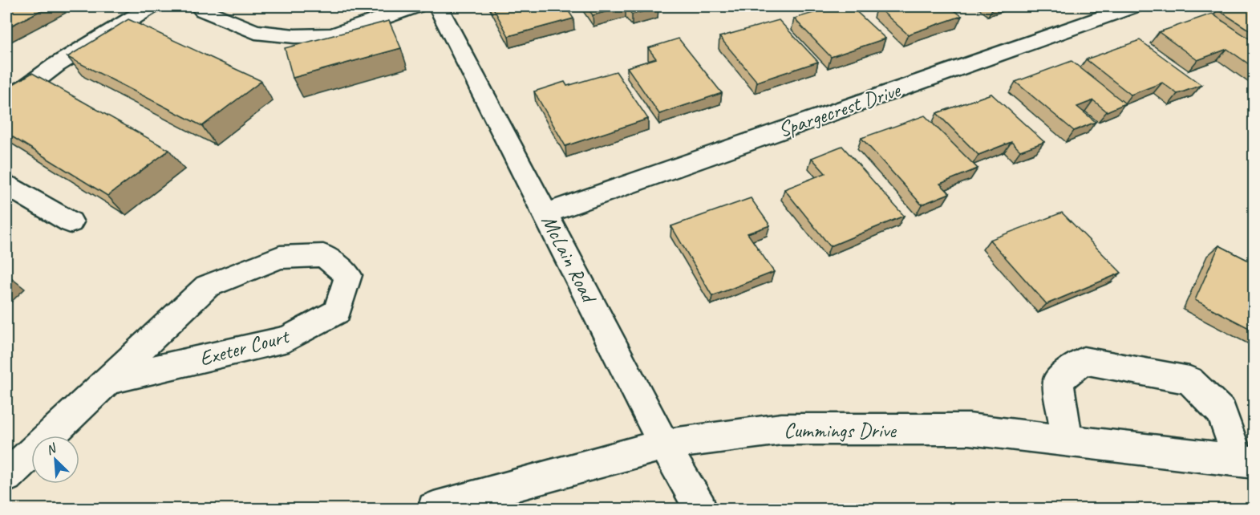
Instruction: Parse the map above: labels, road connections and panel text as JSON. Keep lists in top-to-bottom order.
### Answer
{
  "streets": {
    "street": [
      "Spargecrest Drive",
      "McLain Road",
      "Exeter Court",
      "Cummings Drive"
    ]
  },
  "crossings": [
    ["Spargecrest Drive", "McLain Road"],
    ["McLain Road", "Cummings Drive"]
  ],
  "north": "top left"
}
